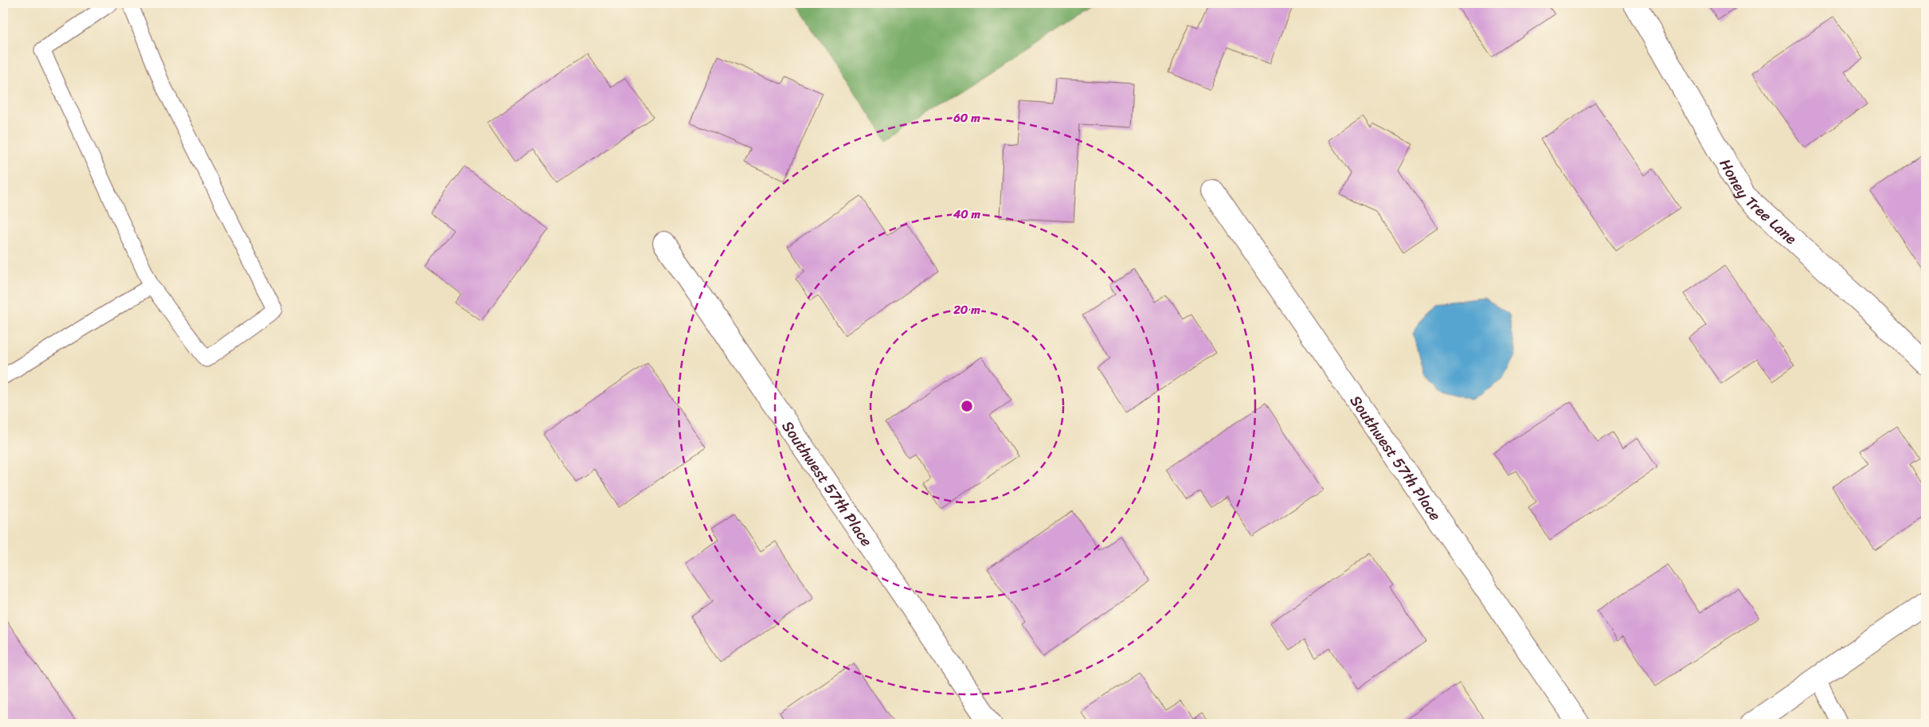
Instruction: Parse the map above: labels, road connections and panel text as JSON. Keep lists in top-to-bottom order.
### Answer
{
  "streets": {
    "street": ["Honey Tree Lane", "Southwest 57th Place"]
  },
  "rings": ["60 m", "40 m", "20 m"]
}
